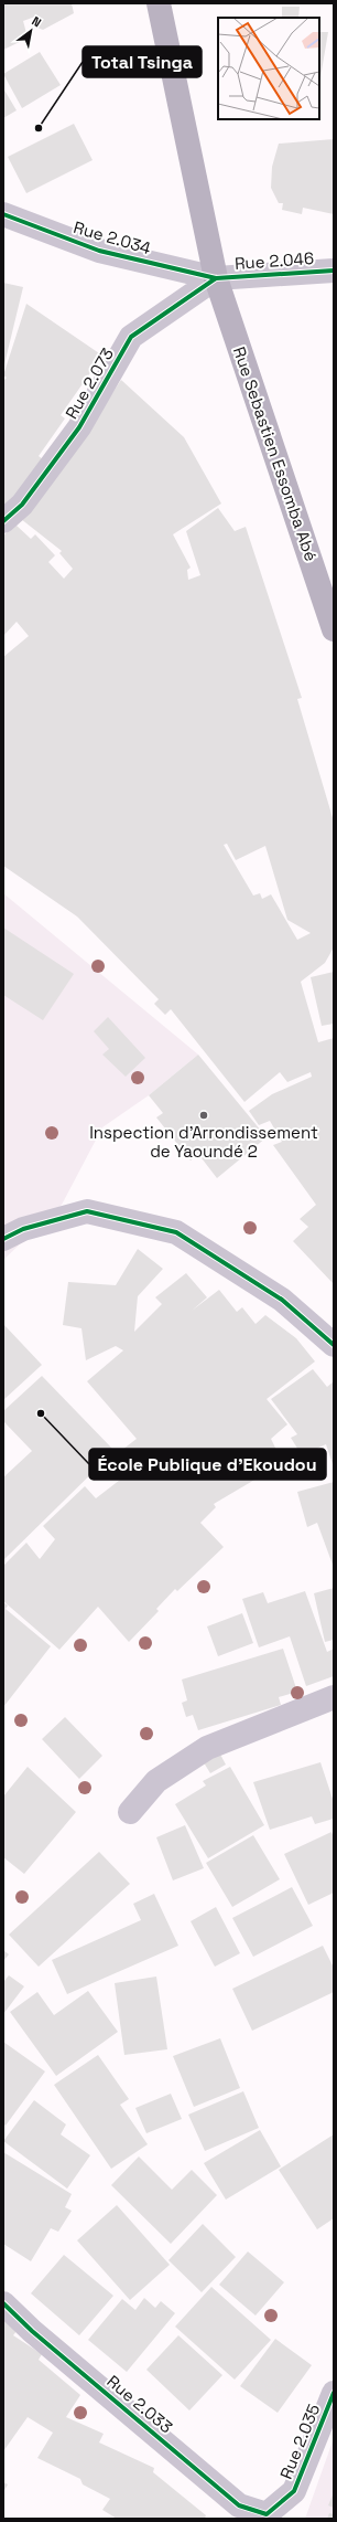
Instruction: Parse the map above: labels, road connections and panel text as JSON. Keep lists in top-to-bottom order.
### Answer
{
  "streets": {
    "main road": ["Rue Sebastien Essomba Abé"],
    "street": [
      "Rue 2.034",
      "Rue 2.046",
      "Rue 2.073",
      "Rue 2.033",
      "Rue 2.035"
    ]
  },
  "crossings": [
    ["Rue 2.034", "Rue 2.046"],
    ["Rue 2.034", "Rue 2.073"],
    ["Rue 2.034", "Rue Sebastien Essomba Abé"],
    ["Rue 2.046", "Rue 2.073"],
    ["Rue 2.046", "Rue Sebastien Essomba Abé"],
    ["Rue 2.073", "Rue Sebastien Essomba Abé"],
    ["Rue 2.033", "Rue 2.035"]
  ],
  "places": ["Total Tsinga", "Inspection d'Arrondissement de Yaoundé 2", "École Publique d'Ekoudou"],
  "north": "top right"
}
